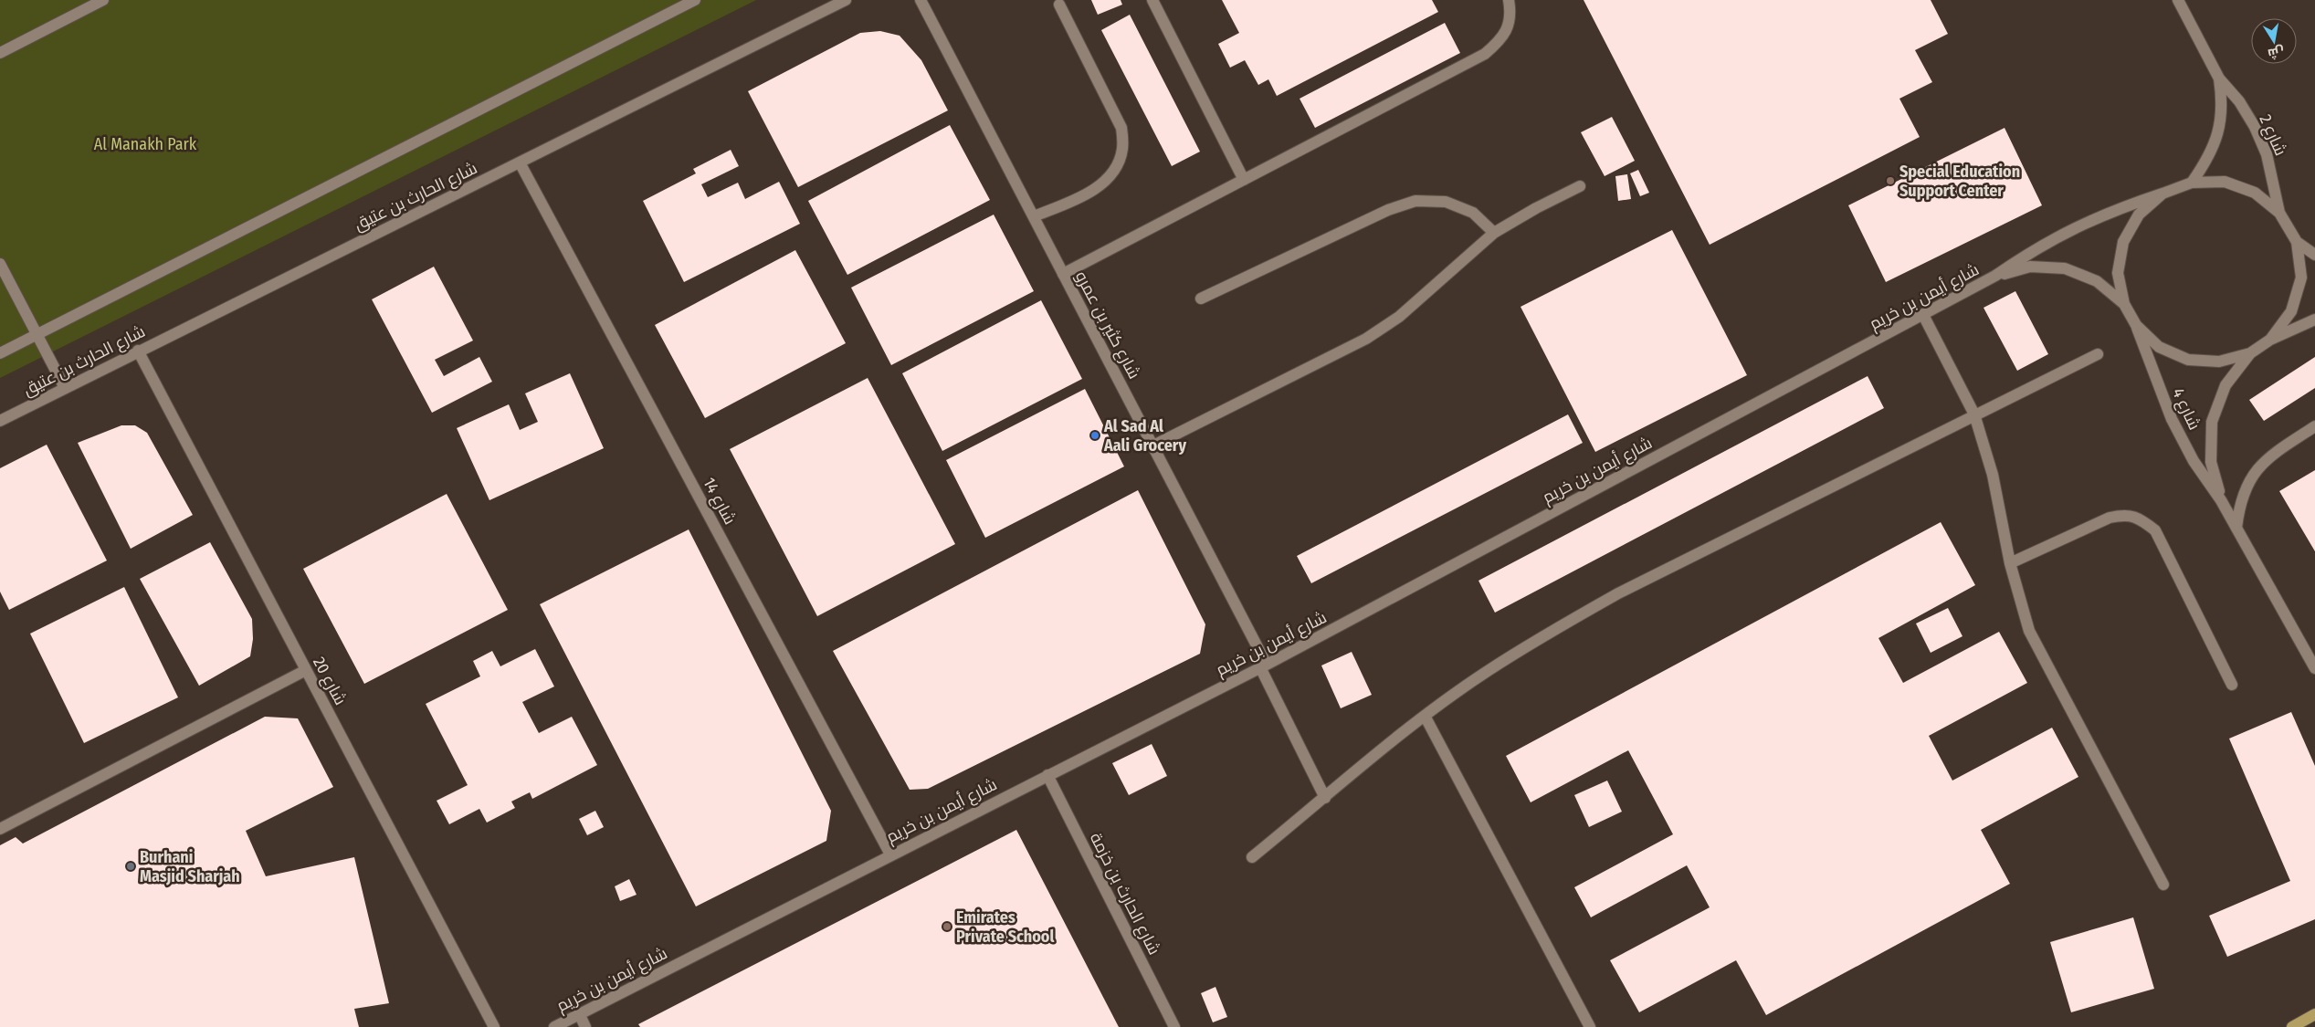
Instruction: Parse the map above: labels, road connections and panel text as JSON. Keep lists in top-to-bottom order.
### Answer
{
  "streets": {
    "street": [
      "شارع 2",
      "شارع الحارث بن عتيق",
      "شارع أيمن بن خريم",
      "شارع كثير بن عمرو",
      "شارع 4",
      "شارع 14",
      "شارع 20",
      "شارع الحارث بن خزمة"
    ]
  },
  "crossings": [
    ["شارع 2", "شارع أيمن بن خريم"],
    ["شارع الحارث بن عتيق", "شارع 14"],
    ["شارع الحارث بن عتيق", "شارع 20"],
    ["شارع أيمن بن خريم", "شارع كثير بن عمرو"],
    ["شارع أيمن بن خريم", "شارع 14"],
    ["شارع أيمن بن خريم", "شارع الحارث بن خزمة"]
  ],
  "parks": ["Al Manakh Park"],
  "places": [
    "Special Education Support Center",
    "Al Sad Al Aali Grocery",
    "Burhani Masjid Sharjah",
    "Emirates Private School"
  ],
  "north": "bottom"
}
